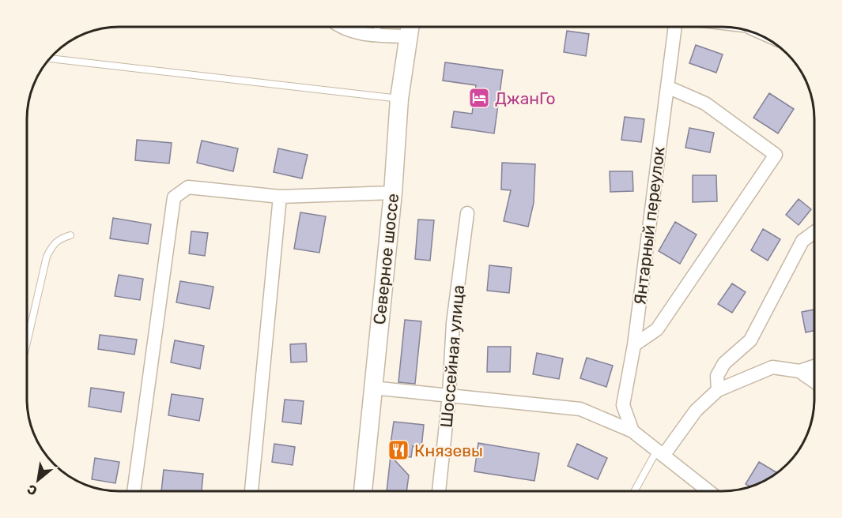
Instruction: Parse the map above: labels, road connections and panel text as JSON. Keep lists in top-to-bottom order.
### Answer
{
  "streets": {
    "main road": ["Северное шоссе"],
    "street": ["Янтарный переулок", "Шоссейная улица"]
  },
  "places": {
    "hotel": ["ДжанГо"],
    "restaurant": ["Князевы"]
  },
  "north": "bottom left"
}
